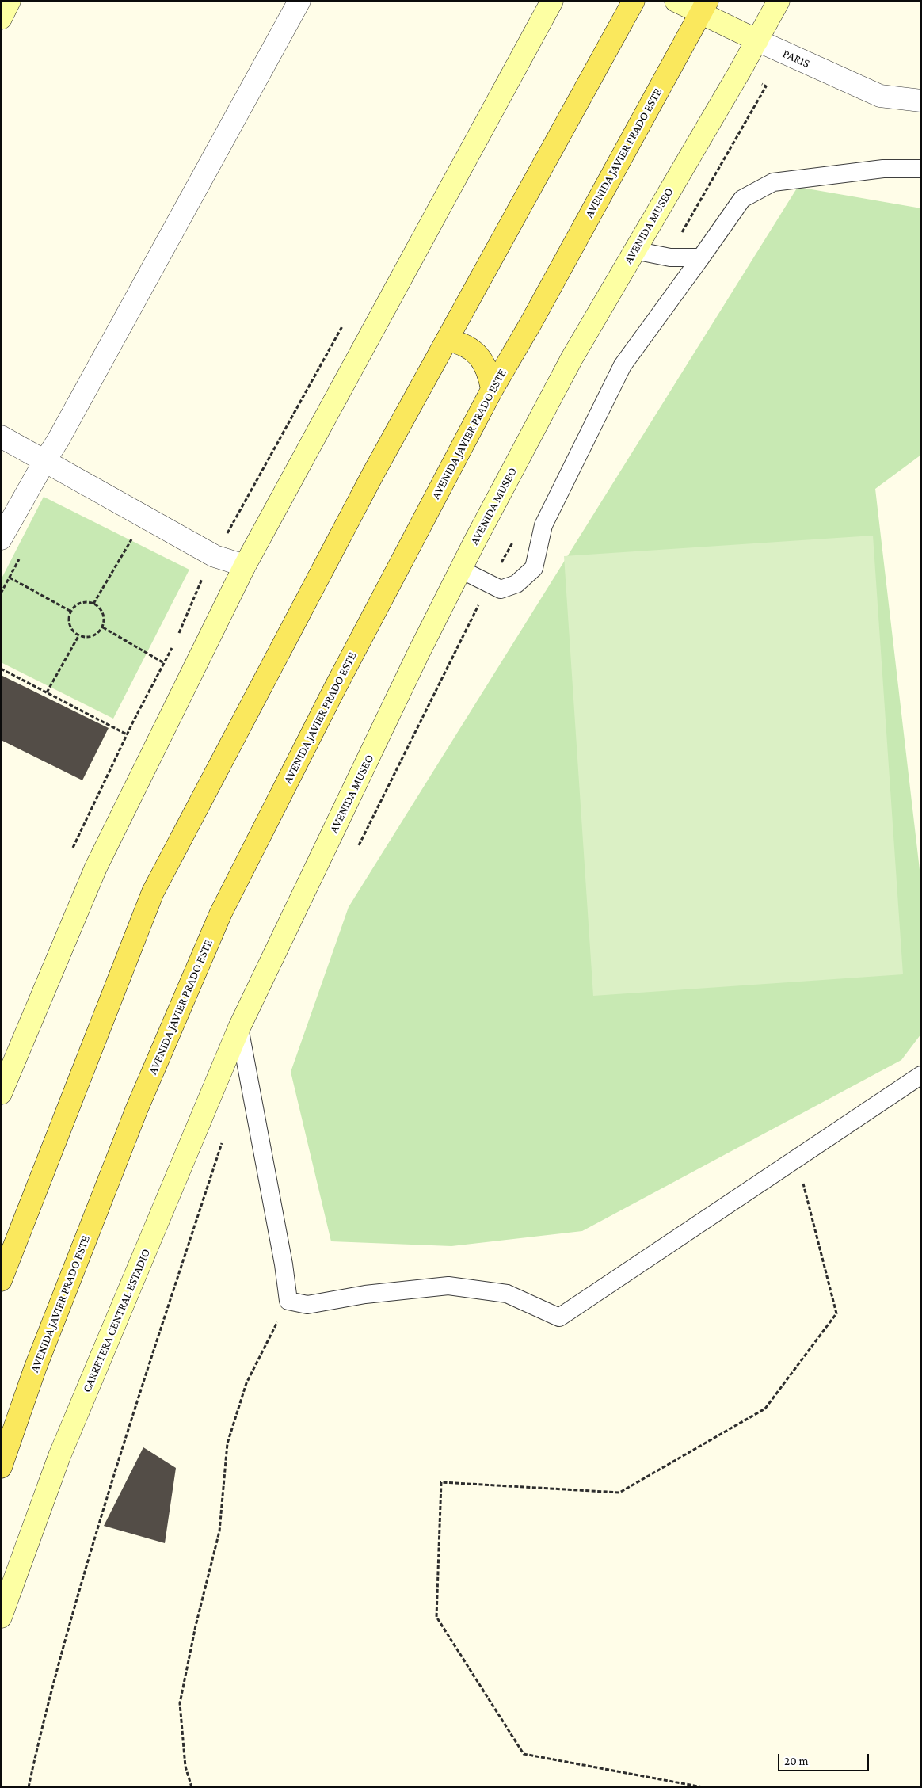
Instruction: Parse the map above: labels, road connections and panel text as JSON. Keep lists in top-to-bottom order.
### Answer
{
  "streets": {
    "main road": ["AVENIDA JAVIER PRADO ESTE"],
    "street": ["PARIS", "AVENIDA MUSEO", "CARRETERA CENTRAL ESTADIO"]
  },
  "crossings": [
    ["PARIS", "AVENIDA JAVIER PRADO ESTE"],
    ["PARIS", "AVENIDA MUSEO"],
    ["AVENIDA MUSEO", "CARRETERA CENTRAL ESTADIO"]
  ],
  "scale_bar": "20 m"
}
